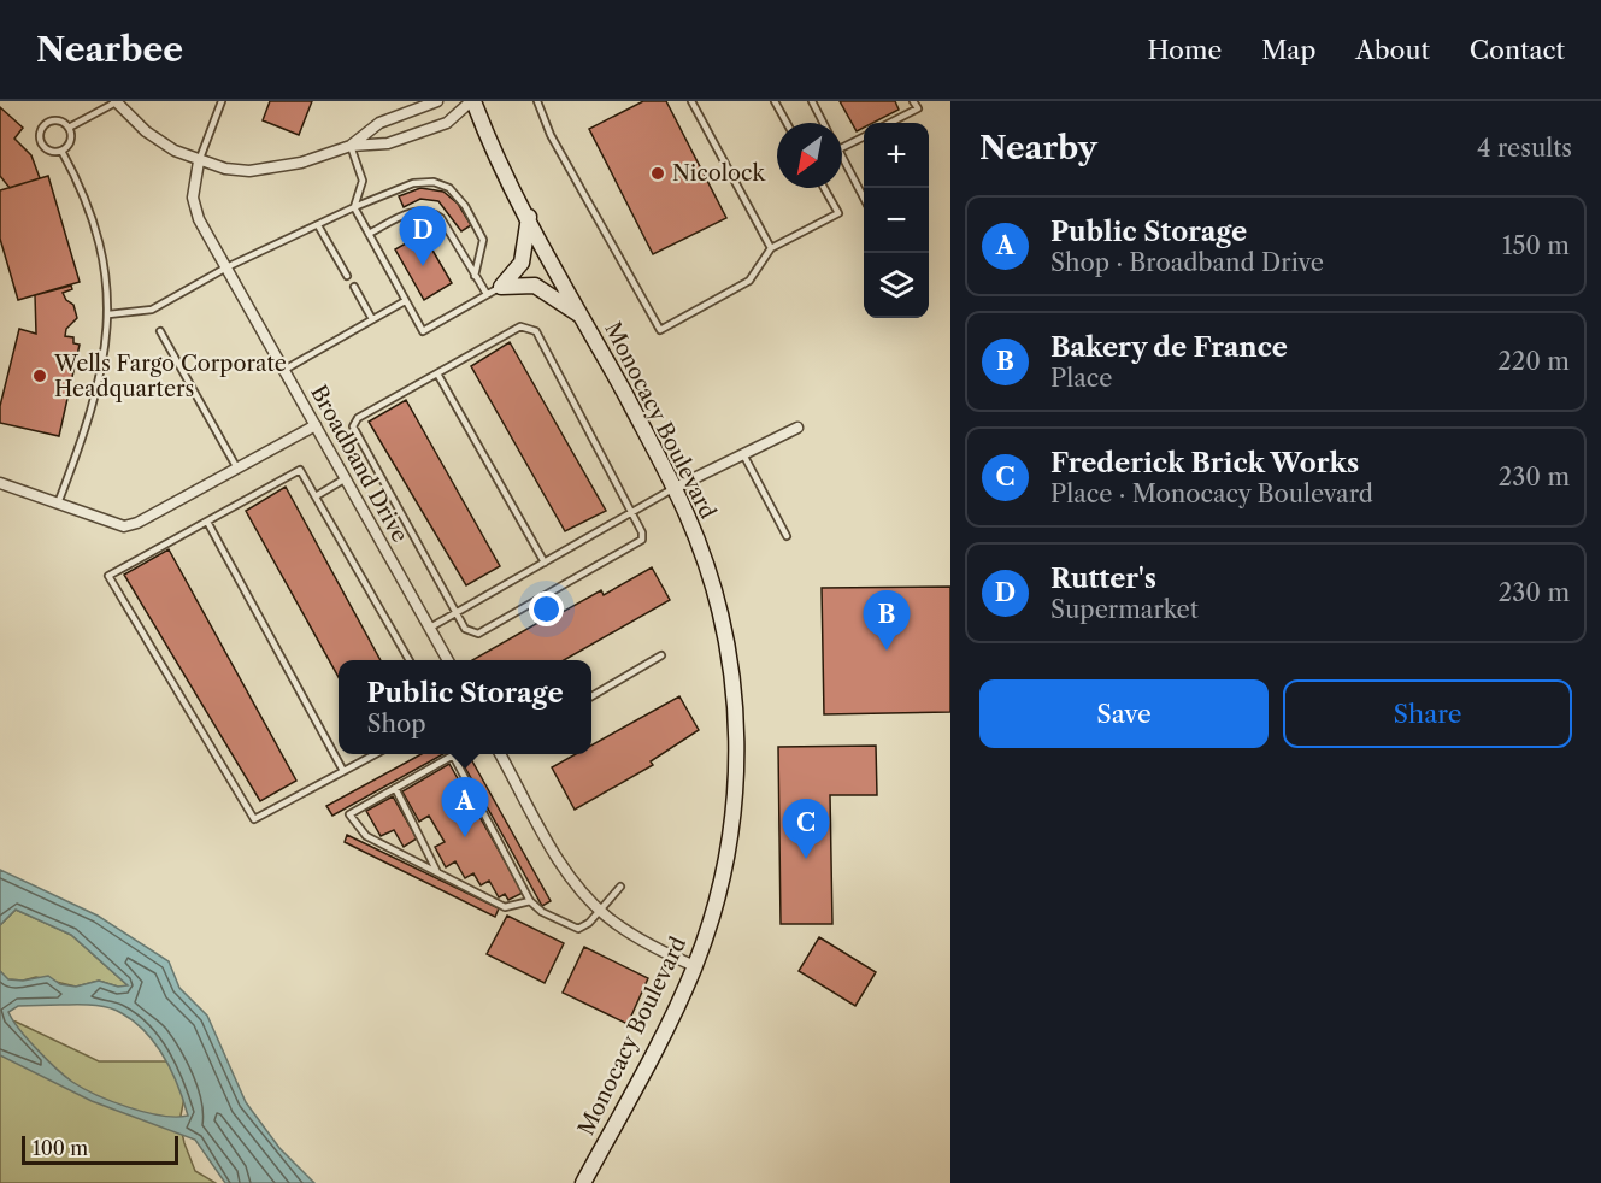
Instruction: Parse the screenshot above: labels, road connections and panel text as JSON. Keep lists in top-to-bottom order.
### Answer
{
  "streets": {
    "main road": ["Monocacy Boulevard"],
    "street": ["Broadband Drive"]
  },
  "places": ["Nicolock", "Wells Fargo Corporate Headquarters"],
  "scale_bar": "100 m",
  "north": "bottom left",
  "page": {
    "header": "Nearbee",
    "nav": [
      "Home",
      "Map",
      "About",
      "Contact"
    ],
    "heading": ["Nearby", "4 results"],
    "map_buttons": ["+", "−"],
    "list": [
      {
        "mark": "A",
        "name": "Public Storage",
        "note": "Shop · Broadband Drive",
        "value": "150 m"
      },
      {
        "mark": "B",
        "name": "Bakery de France",
        "note": "Place",
        "value": "220 m"
      },
      {
        "mark": "C",
        "name": "Frederick Brick Works",
        "note": "Place · Monocacy Boulevard",
        "value": "230 m"
      },
      {
        "mark": "D",
        "name": "Rutter's",
        "note": "Supermarket",
        "value": "230 m"
      }
    ],
    "pins": [
      "D",
      "B",
      "A",
      "C"
    ],
    "buttons": ["Save", "Share"],
    "popup": ["Public Storage", "Shop"],
    "scale": "100 m"
  }
}
